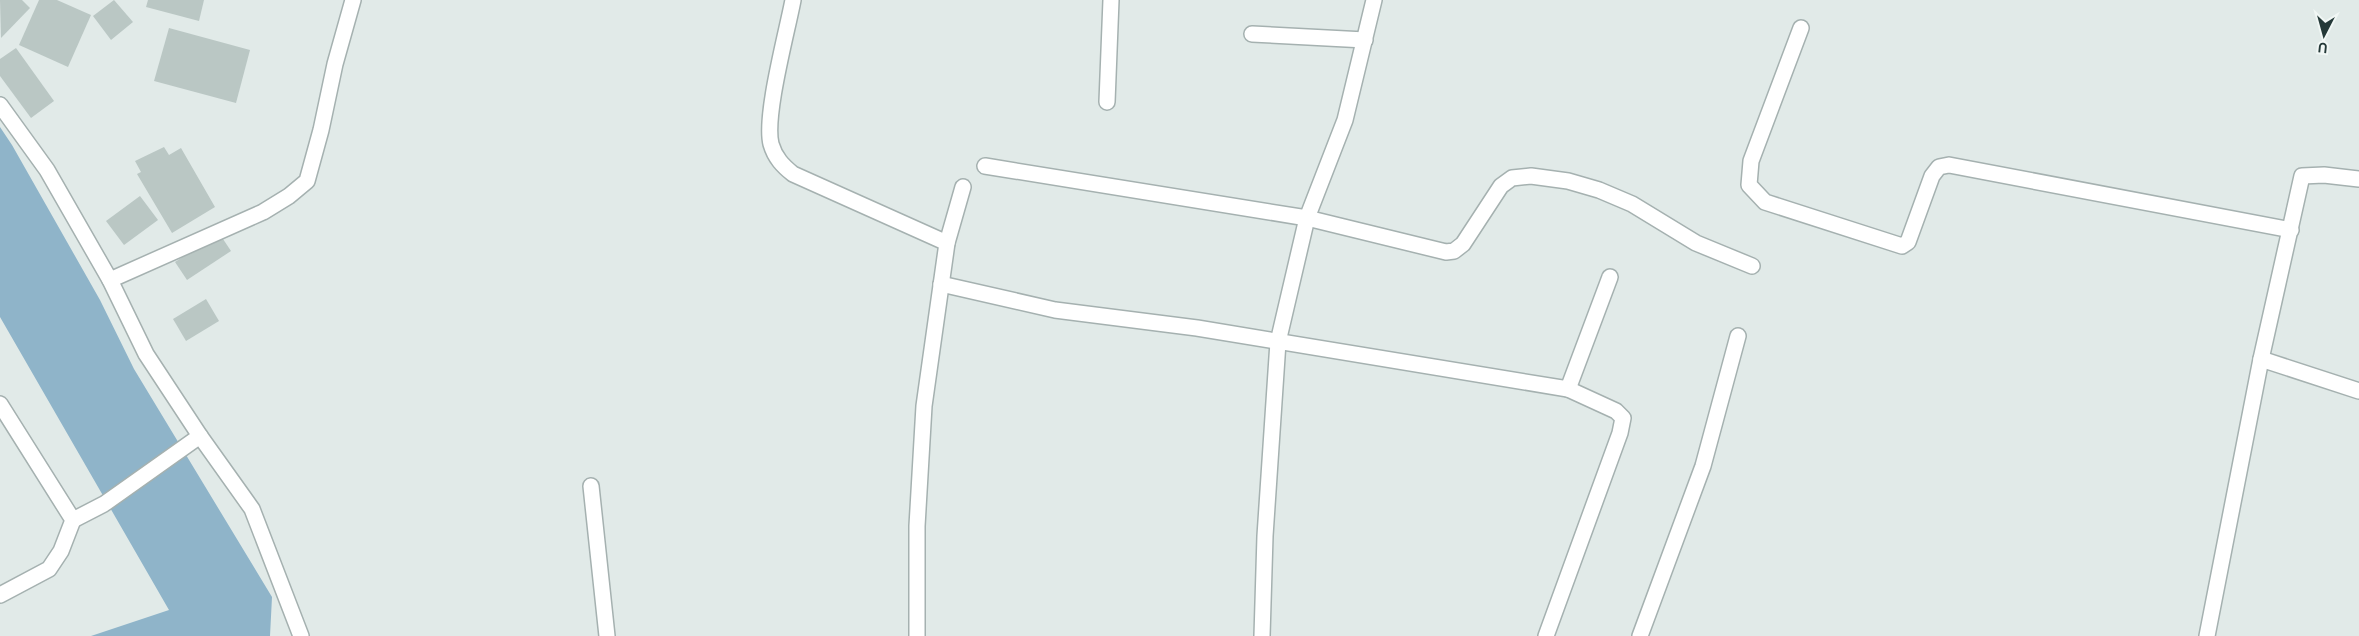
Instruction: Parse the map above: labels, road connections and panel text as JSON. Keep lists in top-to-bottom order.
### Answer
{
  "north": "bottom"
}
